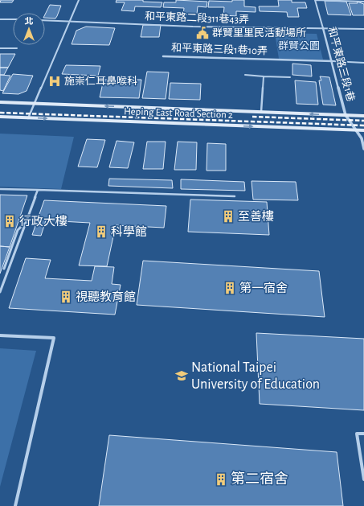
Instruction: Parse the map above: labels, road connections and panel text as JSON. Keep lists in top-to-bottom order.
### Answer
{
  "streets": {
    "main road": ["Heping East Road Section 2"],
    "street": ["和平東路三段1巷10弄", "和平東路三段1巷"],
    "lane": ["和平東路二段311巷43弄"]
  },
  "crossings": [
    ["和平東路二段311巷43弄", "和平東路三段1巷"],
    ["和平東路三段1巷10弄", "和平東路三段1巷"],
    ["和平東路三段1巷", "Heping East Road Section 2"]
  ],
  "parks": ["群賢公園"],
  "places": {
    "public building": ["群賢里里民活動場所"],
    "hospital": ["施崇仁耳鼻喉科"],
    "building": [
      "至善樓",
      "行政大樓",
      "科學館",
      "第一宿舍",
      "視聽教育館",
      "第二宿舍"
    ],
    "school or university": ["National Taipei University of Education"]
  },
  "north": "top"
}
